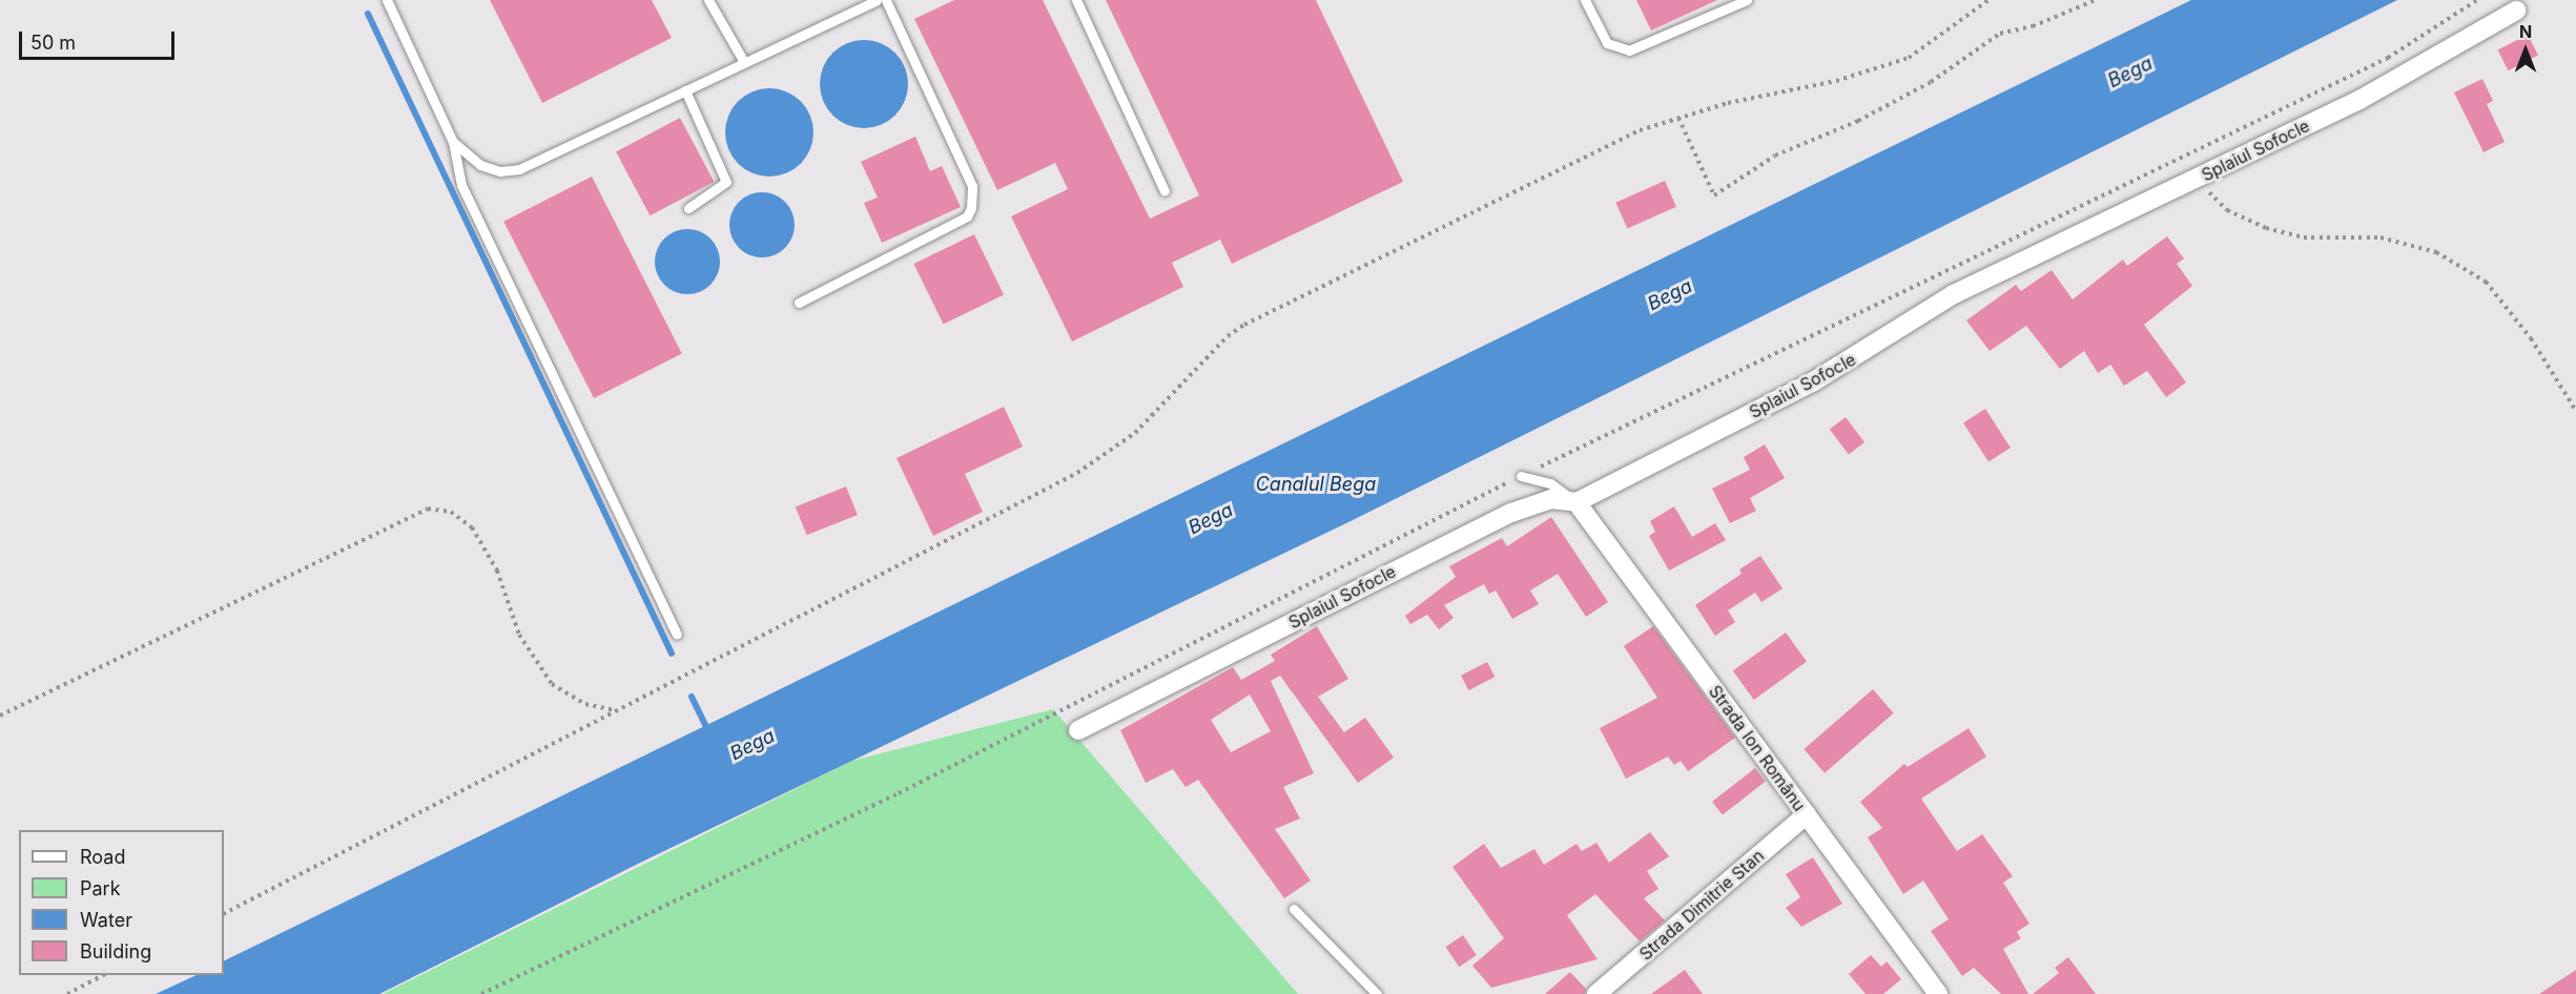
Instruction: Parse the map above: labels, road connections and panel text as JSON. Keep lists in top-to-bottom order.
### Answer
{
  "streets": {
    "street": ["Splaiul Sofocle", "Strada Ion Românu", "Strada Dimitrie Stan"]
  },
  "crossings": [
    ["Splaiul Sofocle", "Strada Ion Românu"],
    ["Strada Ion Românu", "Strada Dimitrie Stan"]
  ],
  "water": ["Bega", "Canalul Bega"],
  "legend": [
    "Road",
    "Park",
    "Water",
    "Building"
  ],
  "scale_bar": "50 m",
  "north": "top"
}
